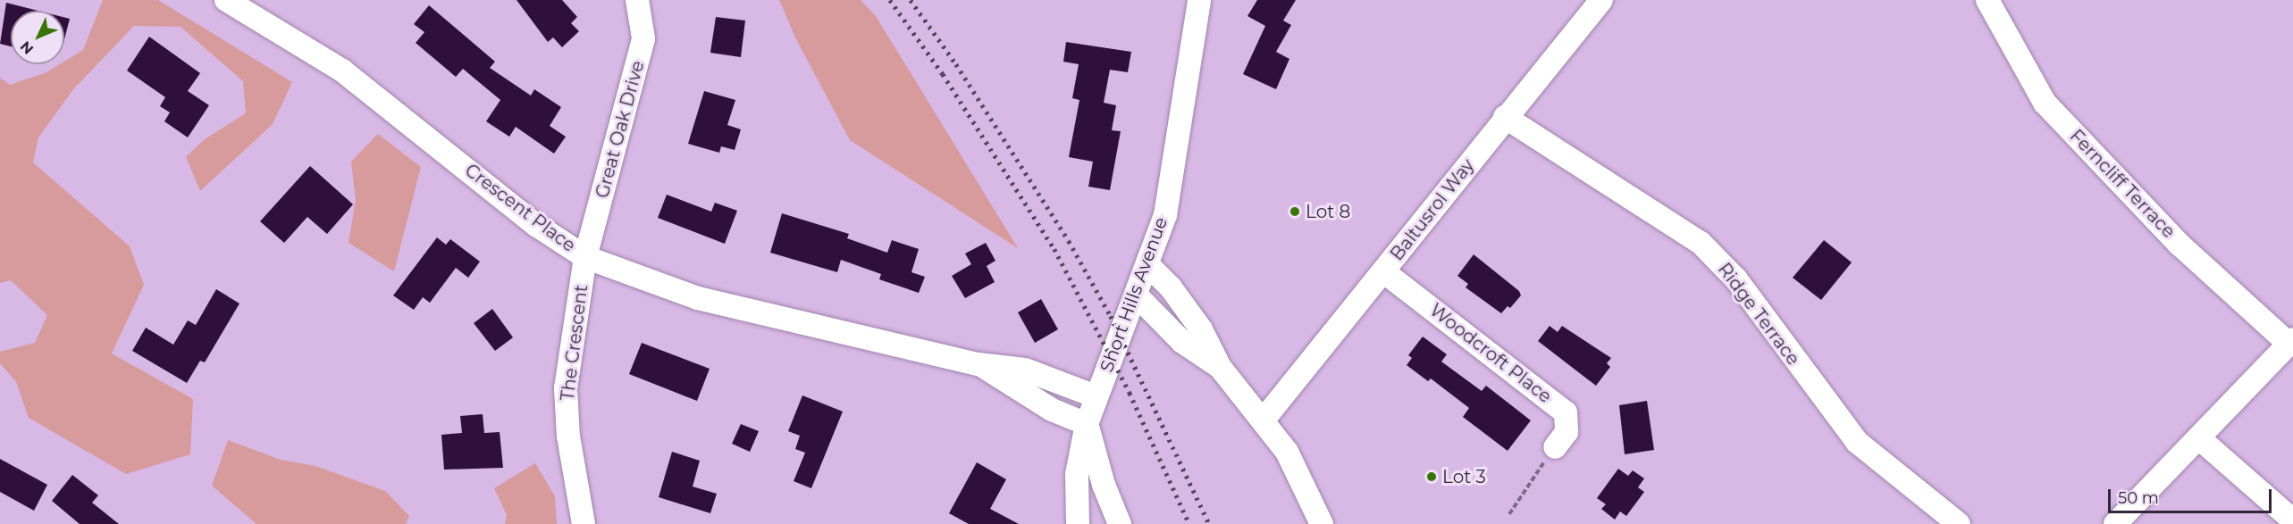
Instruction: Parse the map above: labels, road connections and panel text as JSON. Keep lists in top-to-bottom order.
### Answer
{
  "streets": {
    "street": [
      "Great Oak Drive",
      "Ferncliff Terrace",
      "Crescent Place",
      "Baltusrol Way",
      "Short Hills Avenue",
      "Ridge Terrace",
      "The Crescent",
      "Woodcroft Place"
    ]
  },
  "crossings": [
    ["Great Oak Drive", "Crescent Place"],
    ["Great Oak Drive", "The Crescent"],
    ["Crescent Place", "Short Hills Avenue"],
    ["Crescent Place", "The Crescent"],
    ["Baltusrol Way", "Ridge Terrace"],
    ["Baltusrol Way", "Woodcroft Place"]
  ],
  "places": ["Lot 8", "Lot 3"],
  "scale_bar": "50 m",
  "north": "bottom left"
}
